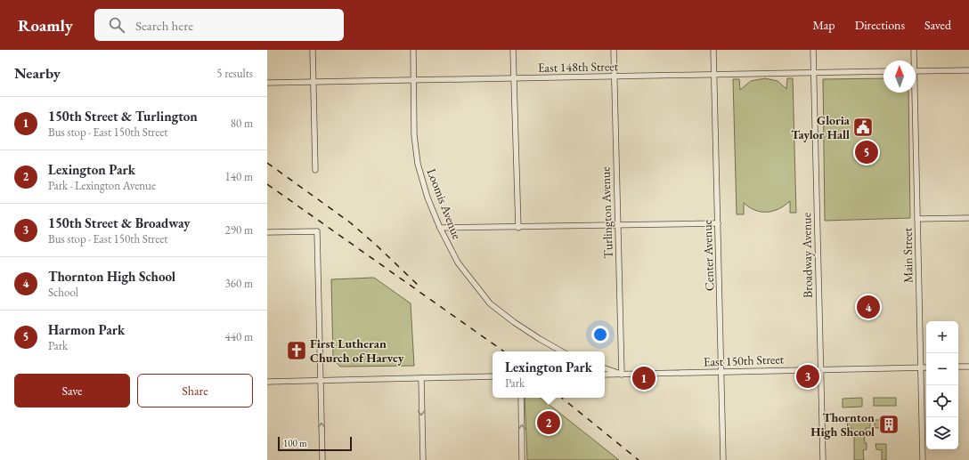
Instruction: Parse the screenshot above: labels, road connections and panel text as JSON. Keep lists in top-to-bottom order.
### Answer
{
  "streets": {
    "street": [
      "East 148th Street",
      "Loomis Avenue",
      "Turlington Avenue",
      "Center Avenue",
      "Broadway Avenue",
      "Main Street",
      "East 150th Street"
    ]
  },
  "crossings": [
    ["East 148th Street", "Loomis Avenue"],
    ["East 148th Street", "Turlington Avenue"],
    ["East 148th Street", "Center Avenue"],
    ["East 148th Street", "Broadway Avenue"],
    ["Turlington Avenue", "East 150th Street"],
    ["Center Avenue", "East 150th Street"],
    ["Broadway Avenue", "East 150th Street"],
    ["Main Street", "East 150th Street"]
  ],
  "places": {
    "public building": ["Gloria Taylor Hall"],
    "church": ["First Lutheran Church of Harvey"],
    "building": ["Thornton High Shcool"]
  },
  "scale_bar": "100 m",
  "north": "top",
  "page": {
    "header": "Roamly",
    "search": "Search here",
    "nav": ["Map", "Directions", "Saved"],
    "heading": ["Nearby", "5 results"],
    "list": [
      {
        "mark": "1",
        "name": "150th Street & Turlington",
        "note": "Bus stop · East 150th Street",
        "value": "80 m"
      },
      {
        "mark": "2",
        "name": "Lexington Park",
        "note": "Park · Lexington Avenue",
        "value": "140 m"
      },
      {
        "mark": "3",
        "name": "150th Street & Broadway",
        "note": "Bus stop · East 150th Street",
        "value": "290 m"
      },
      {
        "mark": "4",
        "name": "Thornton High School",
        "note": "School",
        "value": "360 m"
      },
      {
        "mark": "5",
        "name": "Harmon Park",
        "note": "Park",
        "value": "440 m"
      }
    ],
    "pins": [
      "5",
      "4",
      "3",
      "1",
      "2"
    ],
    "map_buttons": ["+", "−"],
    "popup": ["Lexington Park", "Park"],
    "buttons": ["Save", "Share"],
    "scale": "100 m"
  }
}
